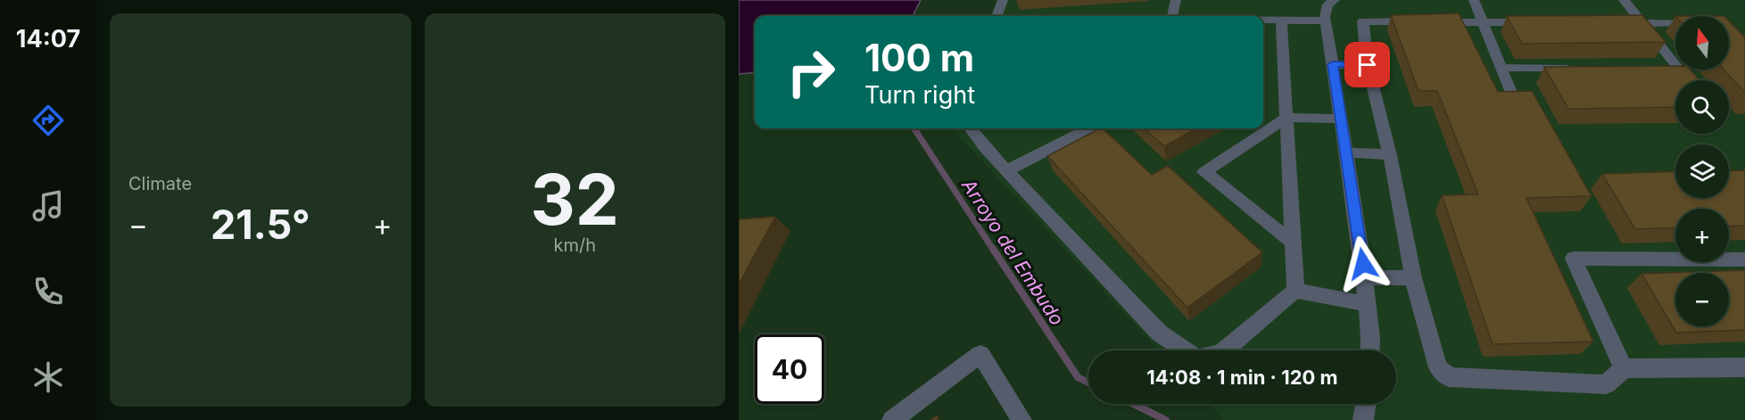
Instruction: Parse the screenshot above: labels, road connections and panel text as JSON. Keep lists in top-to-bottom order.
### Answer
{
  "water": ["Arroyo del Embudo"],
  "north": "top",
  "page": {
    "tabs": "14:07",
    "tile": [
      "Climate",
      ["32", "km/h"]
    ],
    "map_buttons": ["+", "−"],
    "turn": ["100 m", "Turn right"],
    "heat": ["−", "21.5°", "+"],
    "limit": "40",
    "trip": "14:08 · 1 min · 120 m"
  }
}
